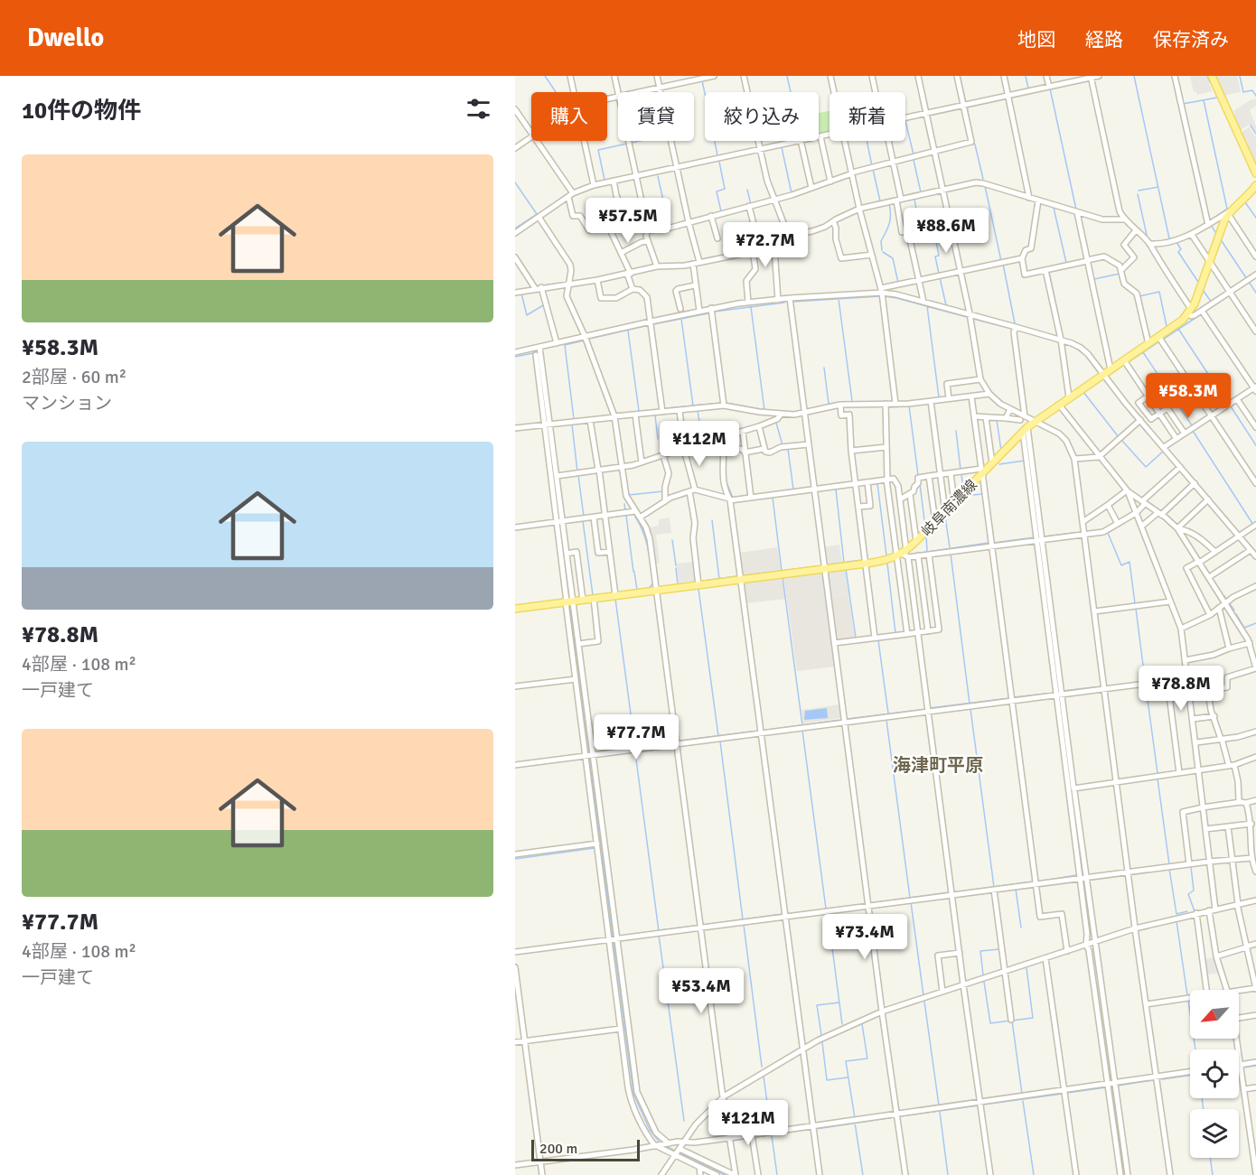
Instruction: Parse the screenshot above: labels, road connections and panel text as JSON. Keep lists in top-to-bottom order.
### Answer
{
  "streets": {
    "main road": ["岐阜南濃線"]
  },
  "districts": ["海津町平原"],
  "scale_bar": "200 m",
  "north": "bottom left",
  "page": {
    "header": "Dwello",
    "nav": ["地図", "経路", "保存済み"],
    "heading": "10件の物件",
    "chip": [
      "購入",
      "賃貸",
      "絞り込み",
      "新着"
    ],
    "list": [
      {
        "name": "¥58.3M",
        "note": "2部屋 · 60 m² · マンション"
      },
      {
        "name": "¥78.8M",
        "note": "4部屋 · 108 m² · 一戸建て"
      },
      {
        "name": "¥77.7M",
        "note": "4部屋 · 108 m² · 一戸建て"
      }
    ],
    "price": [
      "¥57.5M",
      "¥88.6M",
      "¥72.7M",
      "¥58.3M",
      "¥112M",
      "¥78.8M",
      "¥77.7M",
      "¥73.4M",
      "¥53.4M",
      "¥121M"
    ],
    "scale": "200 m"
  }
}
